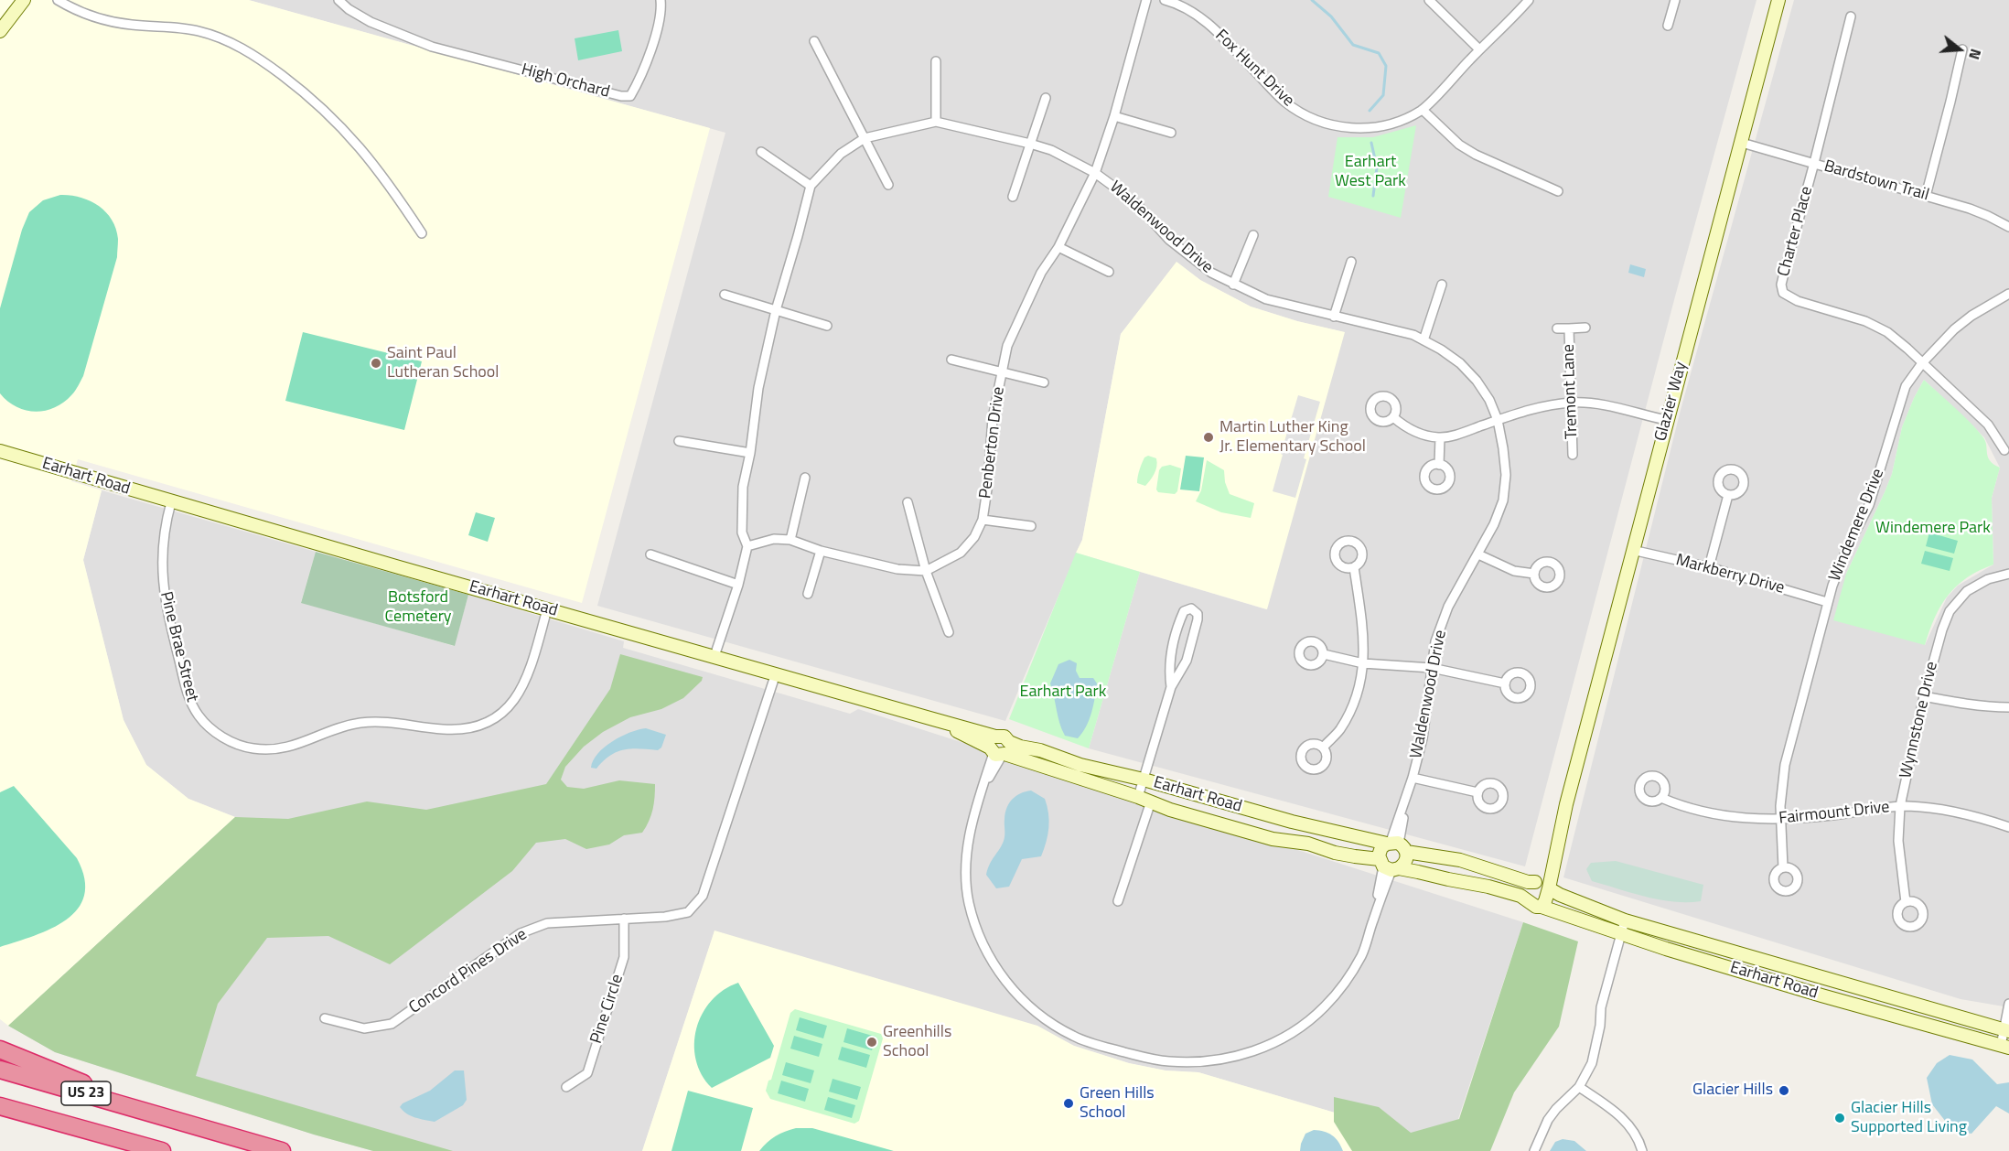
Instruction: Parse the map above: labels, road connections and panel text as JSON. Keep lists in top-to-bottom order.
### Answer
{
  "streets": {
    "highway": ["US 23"],
    "street": [
      "Fox Hunt Drive",
      "High Orchard",
      "Bardstown Trail",
      "Waldenwood Drive",
      "Charter Place",
      "Tremont Lane",
      "Glazier Way",
      "Penberton Drive",
      "Earhart Road",
      "Windemere Drive",
      "Markberry Drive",
      "Pine Brae Street",
      "Wynnstone Drive",
      "Fairmount Drive",
      "Concord Pines Drive",
      "Pine Circle"
    ]
  },
  "crossings": [
    ["Bardstown Trail", "Charter Place"],
    ["Bardstown Trail", "Glazier Way"],
    ["Waldenwood Drive", "Penberton Drive"],
    ["Waldenwood Drive", "Earhart Road"],
    ["Charter Place", "Windemere Drive"],
    ["Glazier Way", "Earhart Road"],
    ["Glazier Way", "Markberry Drive"],
    ["Earhart Road", "Pine Brae Street"],
    ["Earhart Road", "Concord Pines Drive"],
    ["Windemere Drive", "Markberry Drive"],
    ["Windemere Drive", "Fairmount Drive"],
    ["Wynnstone Drive", "Fairmount Drive"],
    ["Concord Pines Drive", "Pine Circle"]
  ],
  "parks": [
    "Earhart West Park",
    "Windemere Park",
    "Botsford Cemetery",
    "Earhart Park"
  ],
  "places": [
    "Saint Paul Lutheran School",
    "Martin Luther King Jr. Elementary School",
    "Greenhills School",
    "Glacier Hills",
    "Green Hills School",
    "Glacier Hills Supported Living"
  ],
  "north": "right"
}
